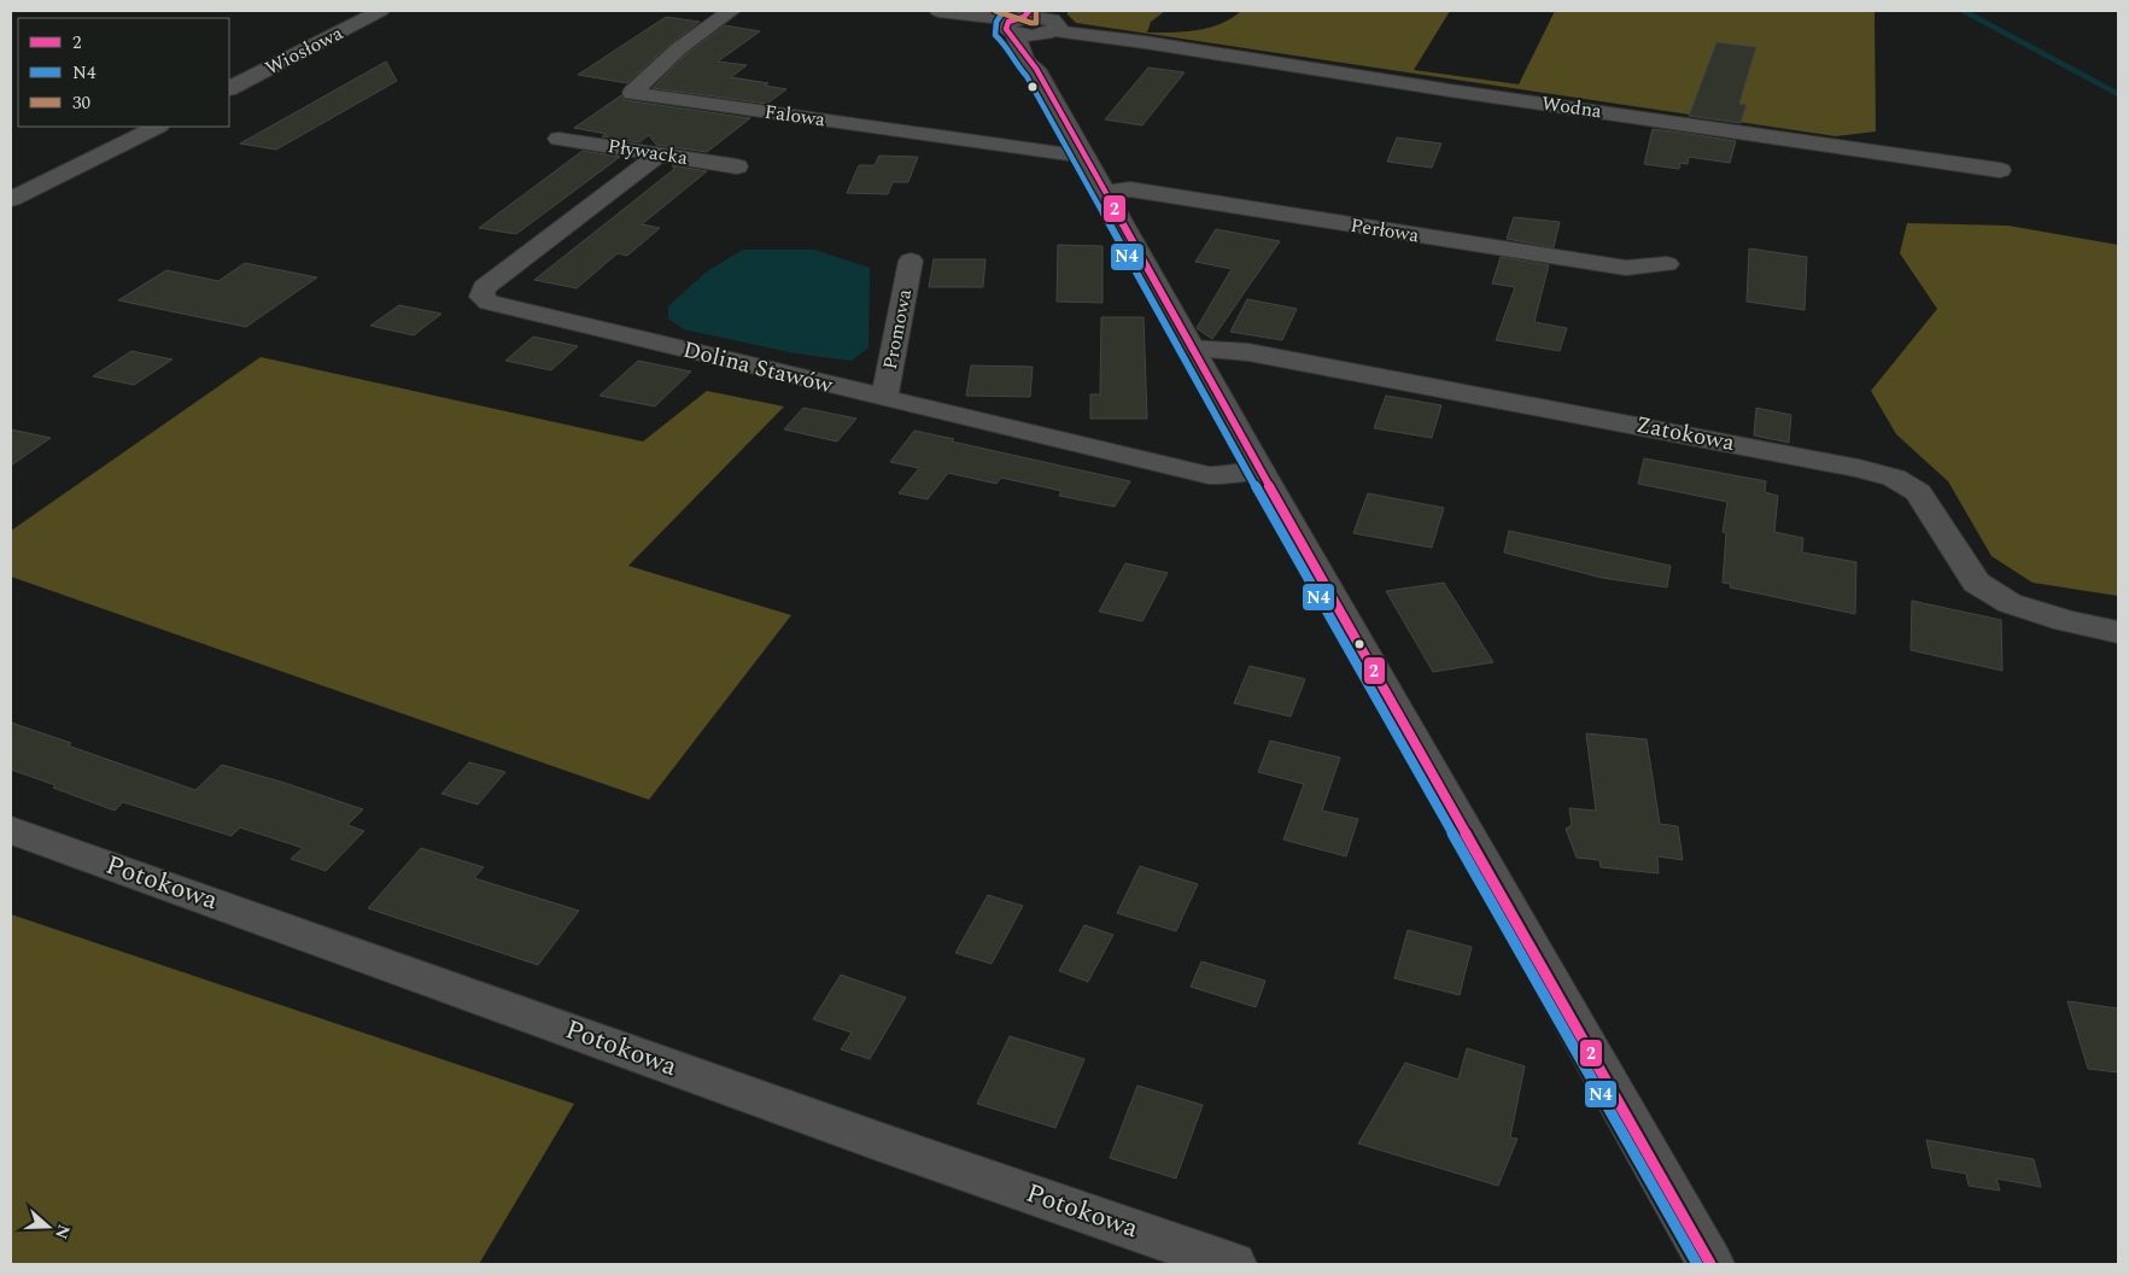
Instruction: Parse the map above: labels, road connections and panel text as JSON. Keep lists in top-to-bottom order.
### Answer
{
  "streets": {
    "street": [
      "Wiosłowa",
      "Wodna",
      "Falowa",
      "Pływacka",
      "Perłowa",
      "Promowa",
      "Dolina Stawów",
      "Zatokowa",
      "Potokowa"
    ]
  },
  "crossings": [
    ["Pływacka", "Dolina Stawów"],
    ["Promowa", "Dolina Stawów"]
  ],
  "lines": ["transit line 2", "transit line N4", "transit line 30"],
  "legend": ["2", "N4", "30"],
  "north": "right"
}
